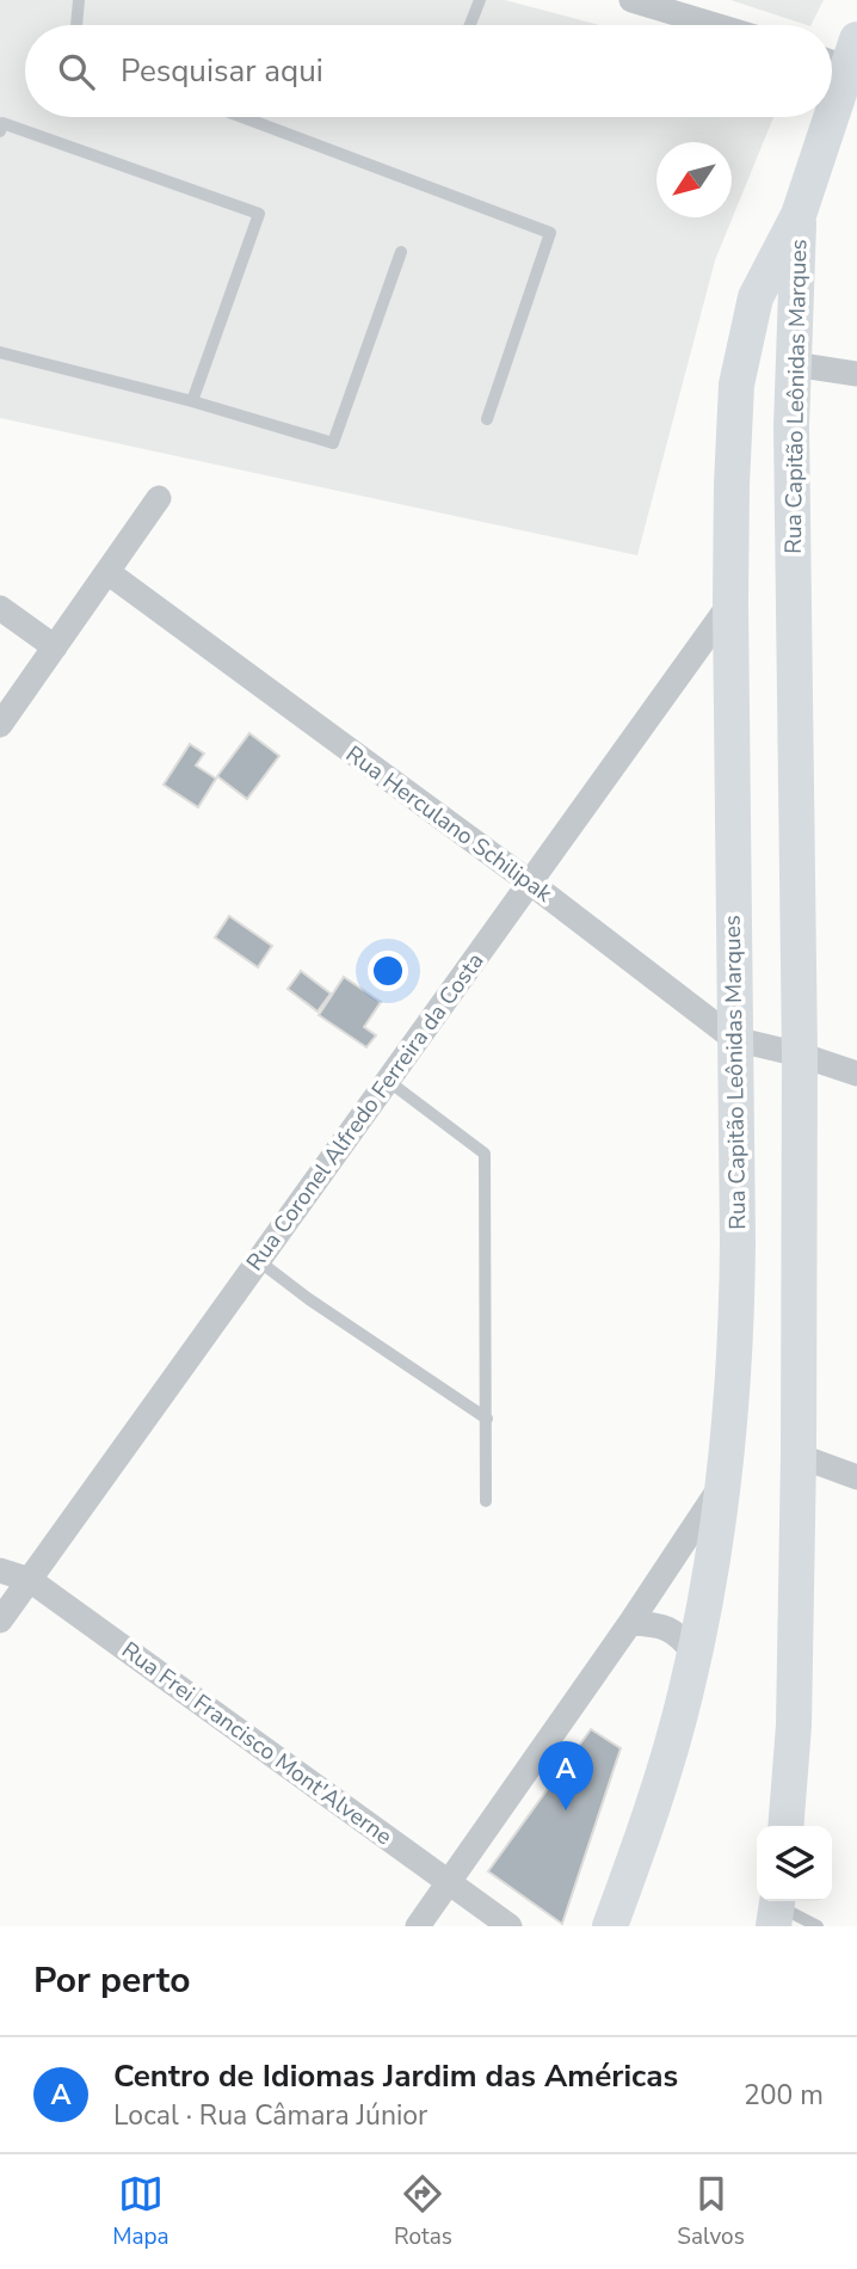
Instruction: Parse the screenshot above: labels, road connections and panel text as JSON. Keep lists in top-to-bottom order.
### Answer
{
  "streets": {
    "main road": ["Rua Capitão Leônidas Marques"],
    "street": ["Rua Herculano Schilipak", "Rua Coronel Alfredo Ferreira da Costa", "Rua Frei Francisco Mont'Alverne"]
  },
  "crossings": [
    ["Rua Capitão Leônidas Marques", "Rua Herculano Schilipak"],
    ["Rua Capitão Leônidas Marques", "Rua Coronel Alfredo Ferreira da Costa"],
    ["Rua Herculano Schilipak", "Rua Coronel Alfredo Ferreira da Costa"],
    ["Rua Coronel Alfredo Ferreira da Costa", "Rua Frei Francisco Mont'Alverne"]
  ],
  "north": "bottom left",
  "page": {
    "search": "Pesquisar aqui",
    "pins": "A",
    "heading": "Por perto",
    "list": [
      {
        "mark": "A",
        "name": "Centro de Idiomas Jardim das Américas",
        "note": "Local · Rua Câmara Júnior",
        "value": "200 m"
      }
    ],
    "nav": ["Mapa", "Rotas", "Salvos"]
  }
}
